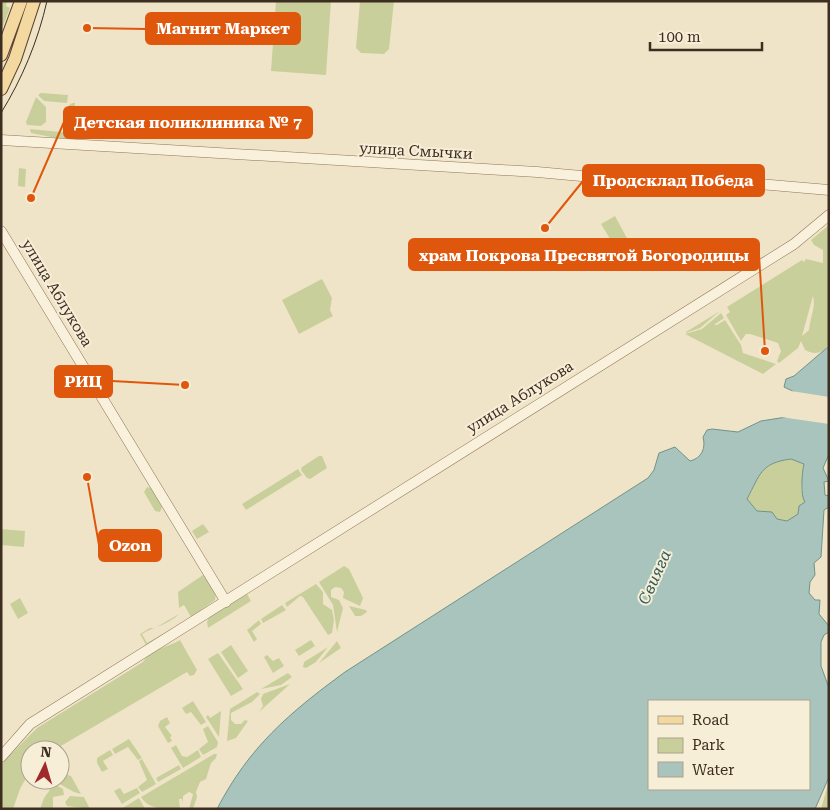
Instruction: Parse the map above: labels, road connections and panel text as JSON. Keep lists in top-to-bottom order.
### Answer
{
  "streets": {
    "street": ["улица Смычки", "улица Аблукова"]
  },
  "water": ["Свияга"],
  "places": [
    "Магнит Маркет",
    "Детская поликлиника № 7",
    "Продсклад Победа",
    "храм Покрова Пресвятой Богородицы",
    "РИЦ",
    "Ozon"
  ],
  "legend": ["Road", "Park", "Water"],
  "scale_bar": "100 m",
  "north": "top"
}
